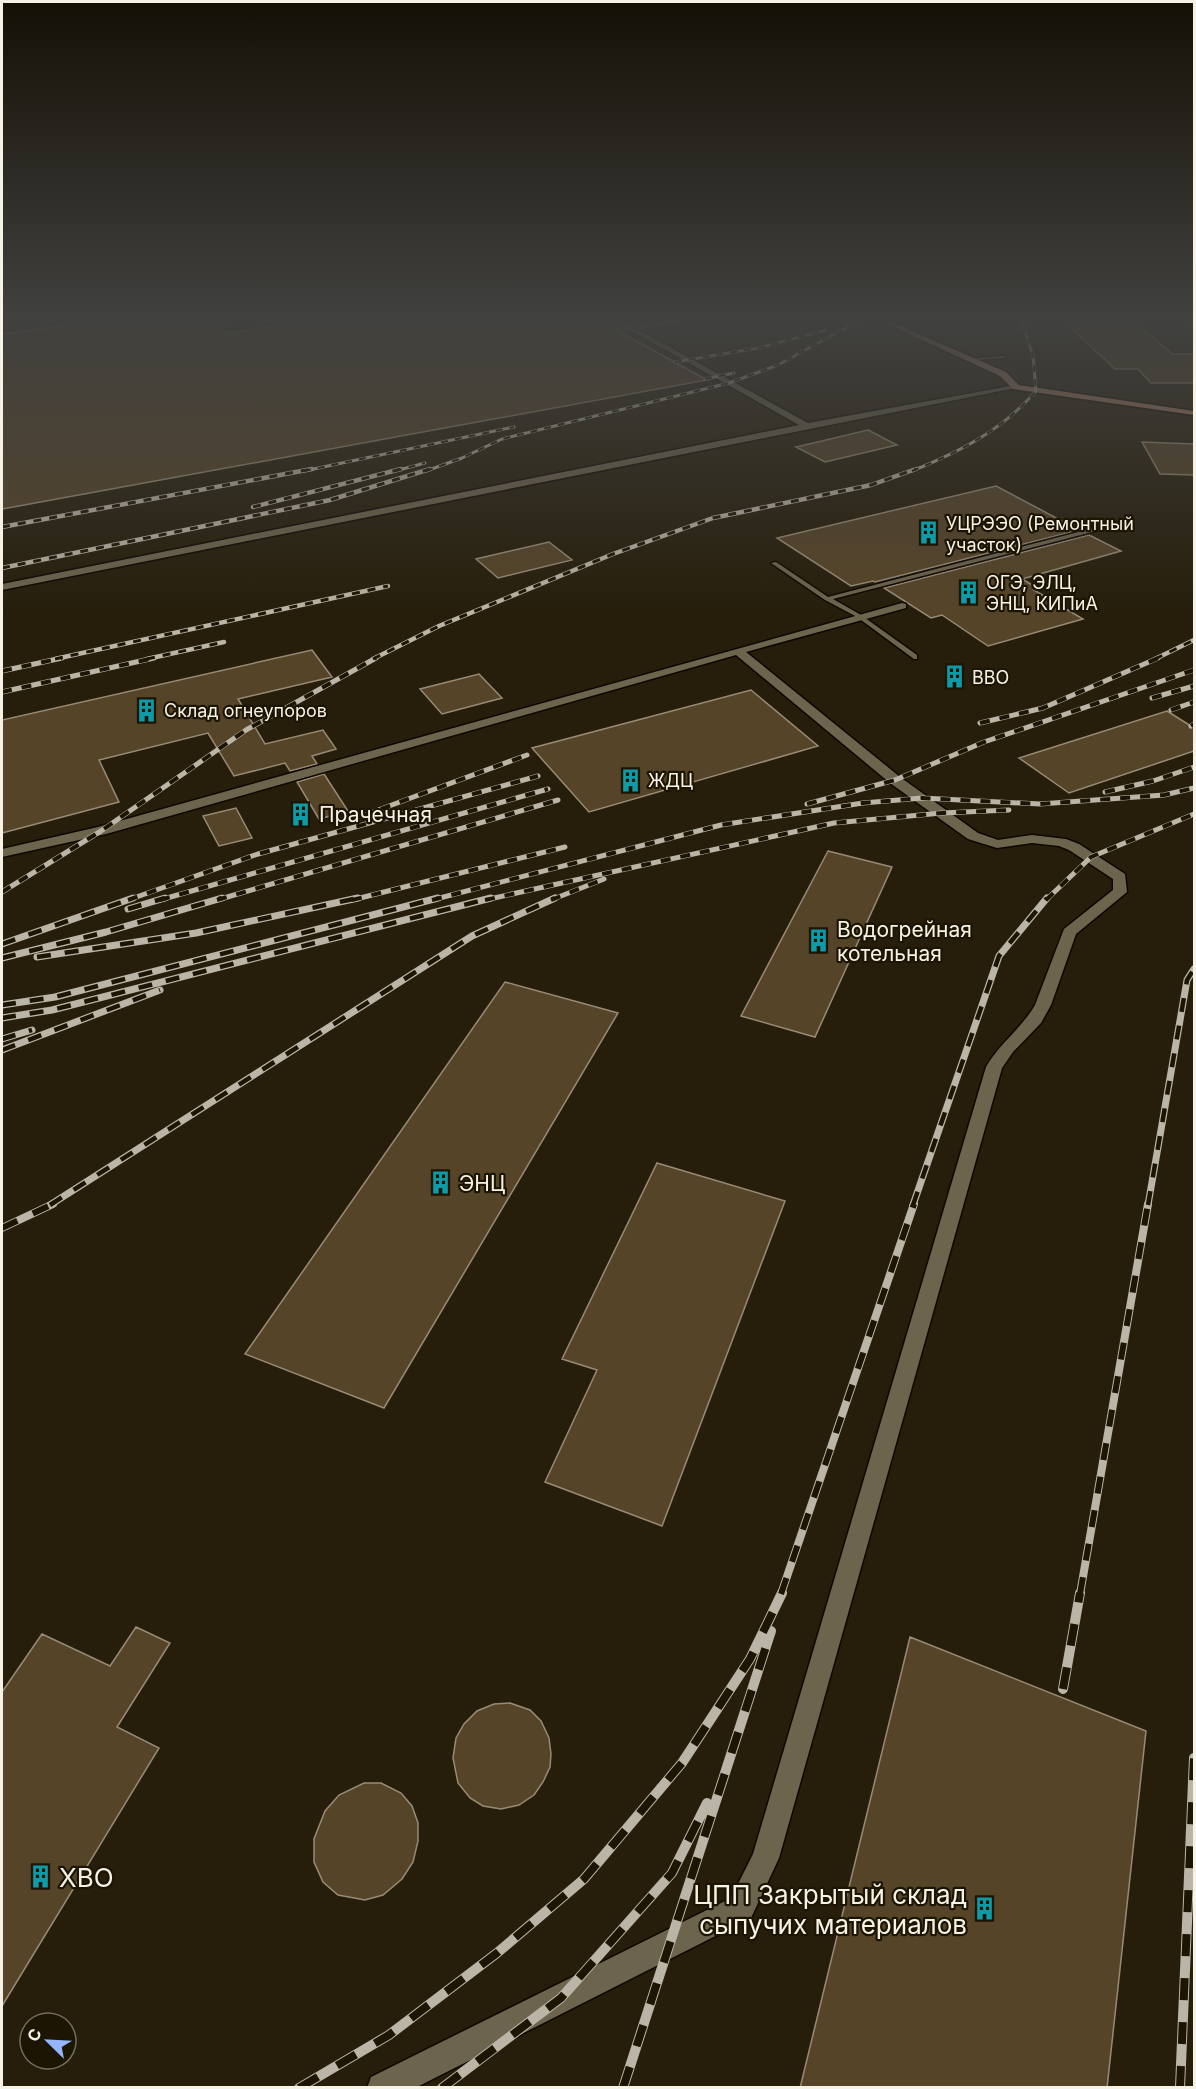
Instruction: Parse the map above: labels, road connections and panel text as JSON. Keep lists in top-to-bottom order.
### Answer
{
  "places": {
    "building": [
      "УЦРЭЭО (Ремонтный участок)",
      "ОГЭ, ЭЛЦ, ЭНЦ, КИПиА",
      "ВВО",
      "Склад огнеупоров",
      "ЖДЦ",
      "Прачечная",
      "Водогрейная котельная",
      "ЭНЦ",
      "ХВО",
      "ЦПП Закрытый склад сыпучих материалов"
    ]
  },
  "north": "top left"
}
